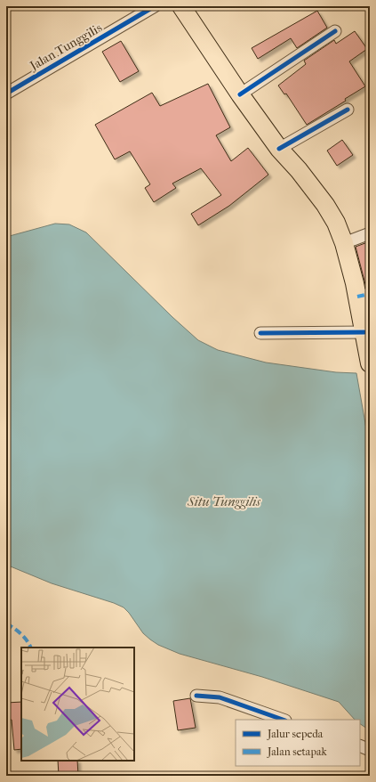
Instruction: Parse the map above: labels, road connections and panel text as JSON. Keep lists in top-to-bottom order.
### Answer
{
  "streets": {
    "street": ["Jalan Tunggilis"]
  },
  "water": ["Situ Tunggilis"],
  "legend": ["Jalur sepeda", "Jalan setapak"]
}
